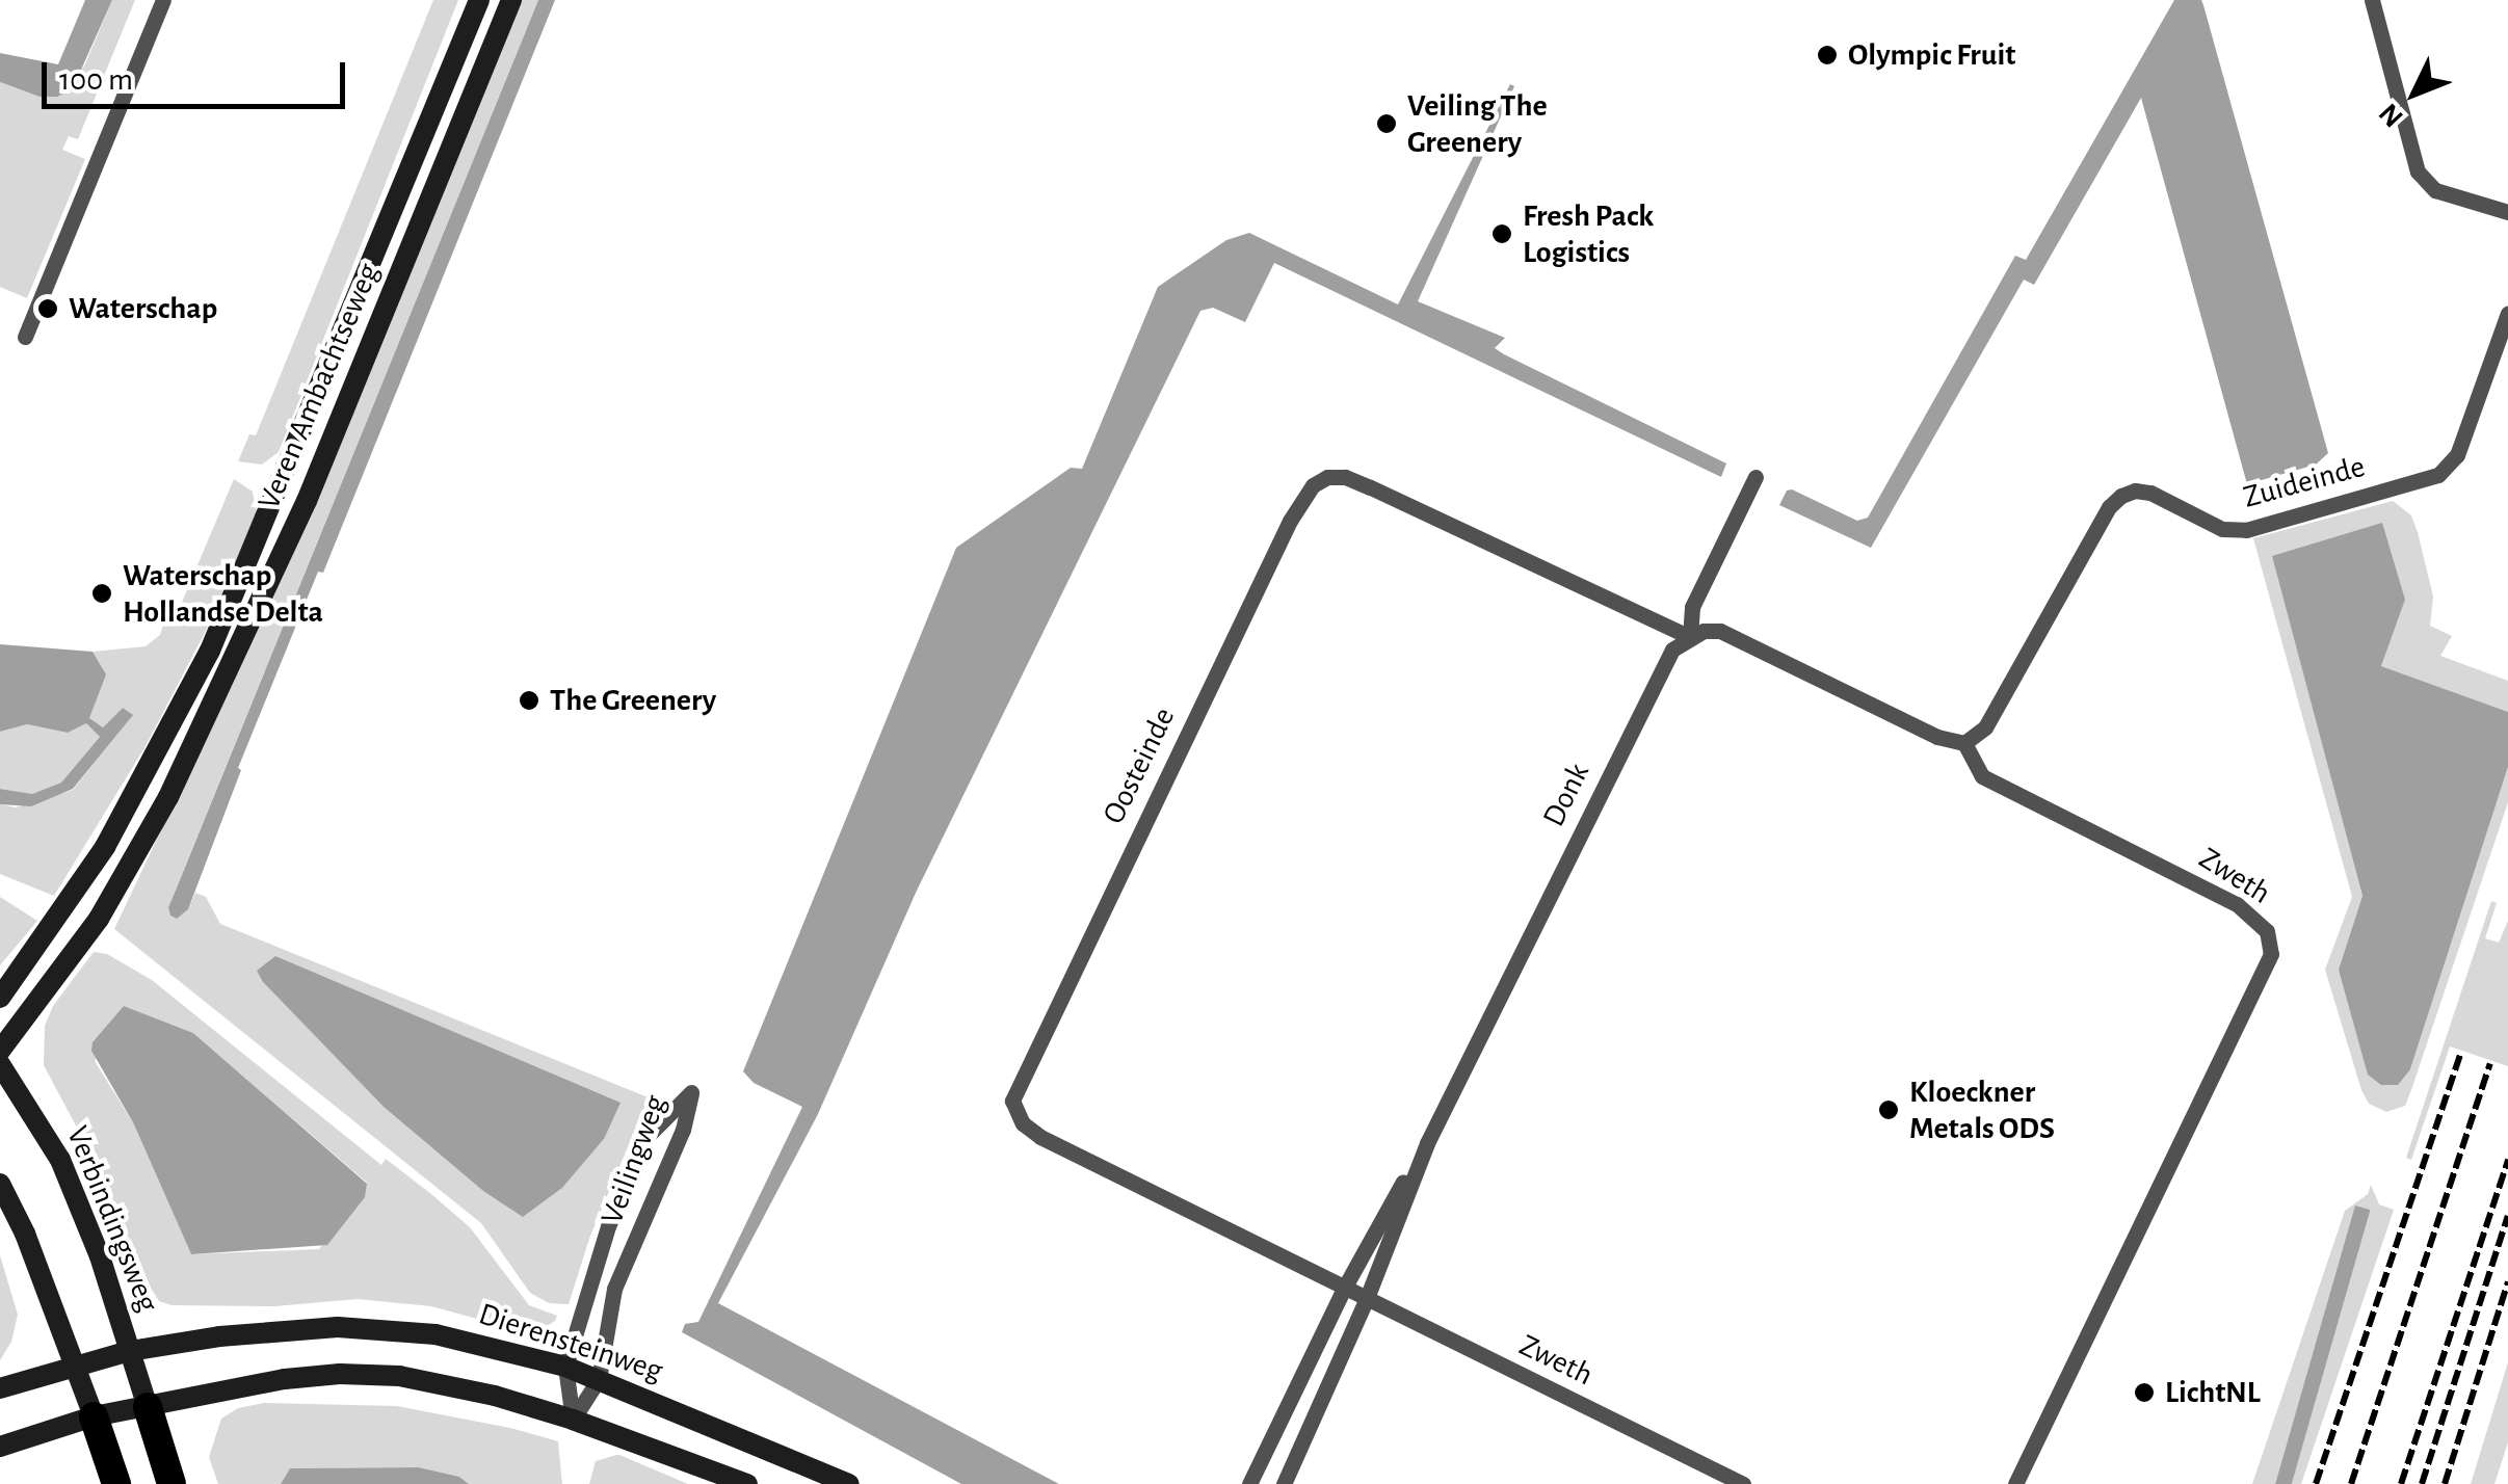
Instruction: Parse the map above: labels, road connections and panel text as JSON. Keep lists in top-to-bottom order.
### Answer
{
  "streets": {
    "main road": ["Veren Ambachtseweg", "Verbindingsweg", "Dierensteinweg"],
    "street": [
      "Zuideinde",
      "Oosteinde",
      "Donk",
      "Zweth",
      "Veilingweg"
    ]
  },
  "crossings": [
    ["Zuideinde", "Zweth"],
    ["Oosteinde", "Donk"],
    ["Oosteinde", "Zweth"],
    ["Donk", "Zweth"],
    ["Veilingweg", "Dierensteinweg"],
    ["Verbindingsweg", "Dierensteinweg"]
  ],
  "places": [
    "Olympic Fruit",
    "Veiling The Greenery",
    "Fresh Pack Logistics",
    "Waterschap",
    "Waterschap Hollandse Delta",
    "The Greenery",
    "Kloeckner Metals ODS",
    "LichtNL"
  ],
  "scale_bar": "100 m",
  "north": "bottom left"
}
